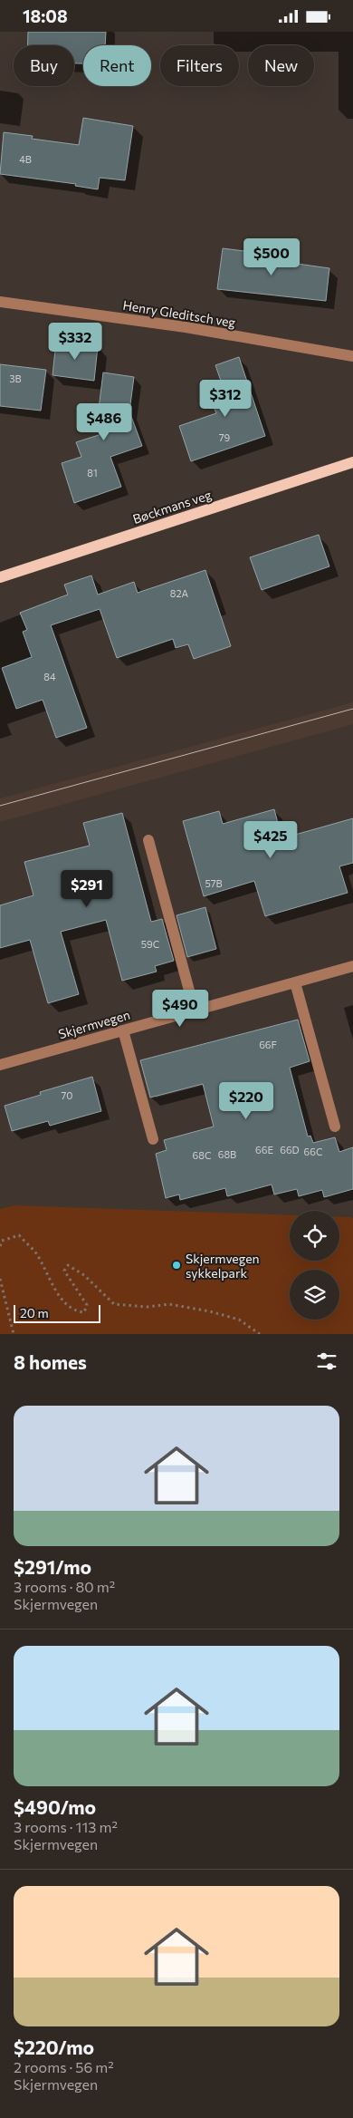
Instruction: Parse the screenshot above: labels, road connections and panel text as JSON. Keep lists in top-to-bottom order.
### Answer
{
  "streets": {
    "main road": ["Bøckmans veg"],
    "street": ["Henry Gleditsch veg", "Skjermvegen"]
  },
  "places": ["Skjermvegen sykkelpark"],
  "house_numbers": [
    "4B",
    "3B",
    "79",
    "81",
    "82A",
    "84",
    "57B",
    "59C",
    "66F",
    "70",
    "66E",
    "66D",
    "66C",
    "68B",
    "68C"
  ],
  "scale_bar": "20 m",
  "page": {
    "status": "18:08",
    "chip": [
      "Buy",
      "Rent",
      "Filters",
      "New"
    ],
    "price": [
      "$500",
      "$332",
      "$312",
      "$486",
      "$425",
      "$291",
      "$490",
      "$220"
    ],
    "scale": "20 m",
    "heading": "8 homes",
    "list": [
      {
        "name": "$291/mo",
        "note": "3 rooms · 80 m² · Skjermvegen"
      },
      {
        "name": "$490/mo",
        "note": "3 rooms · 113 m² · Skjermvegen"
      },
      {
        "name": "$220/mo",
        "note": "2 rooms · 56 m² · Skjermvegen"
      }
    ]
  }
}
